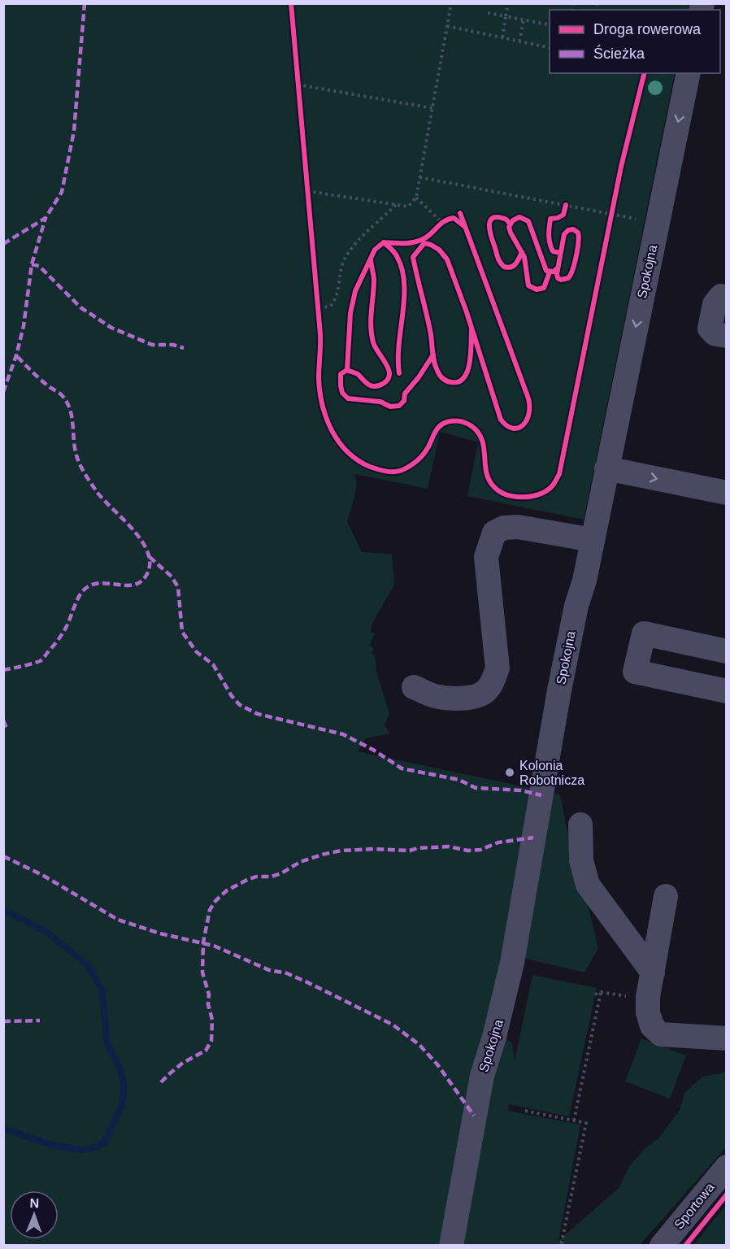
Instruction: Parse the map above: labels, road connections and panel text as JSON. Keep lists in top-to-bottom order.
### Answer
{
  "streets": {
    "street": ["Spokojna", "Sportowa"]
  },
  "places": ["Kolonia Robotnicza"],
  "legend": ["Droga rowerowa", "Ścieżka"],
  "north": "top"
}
